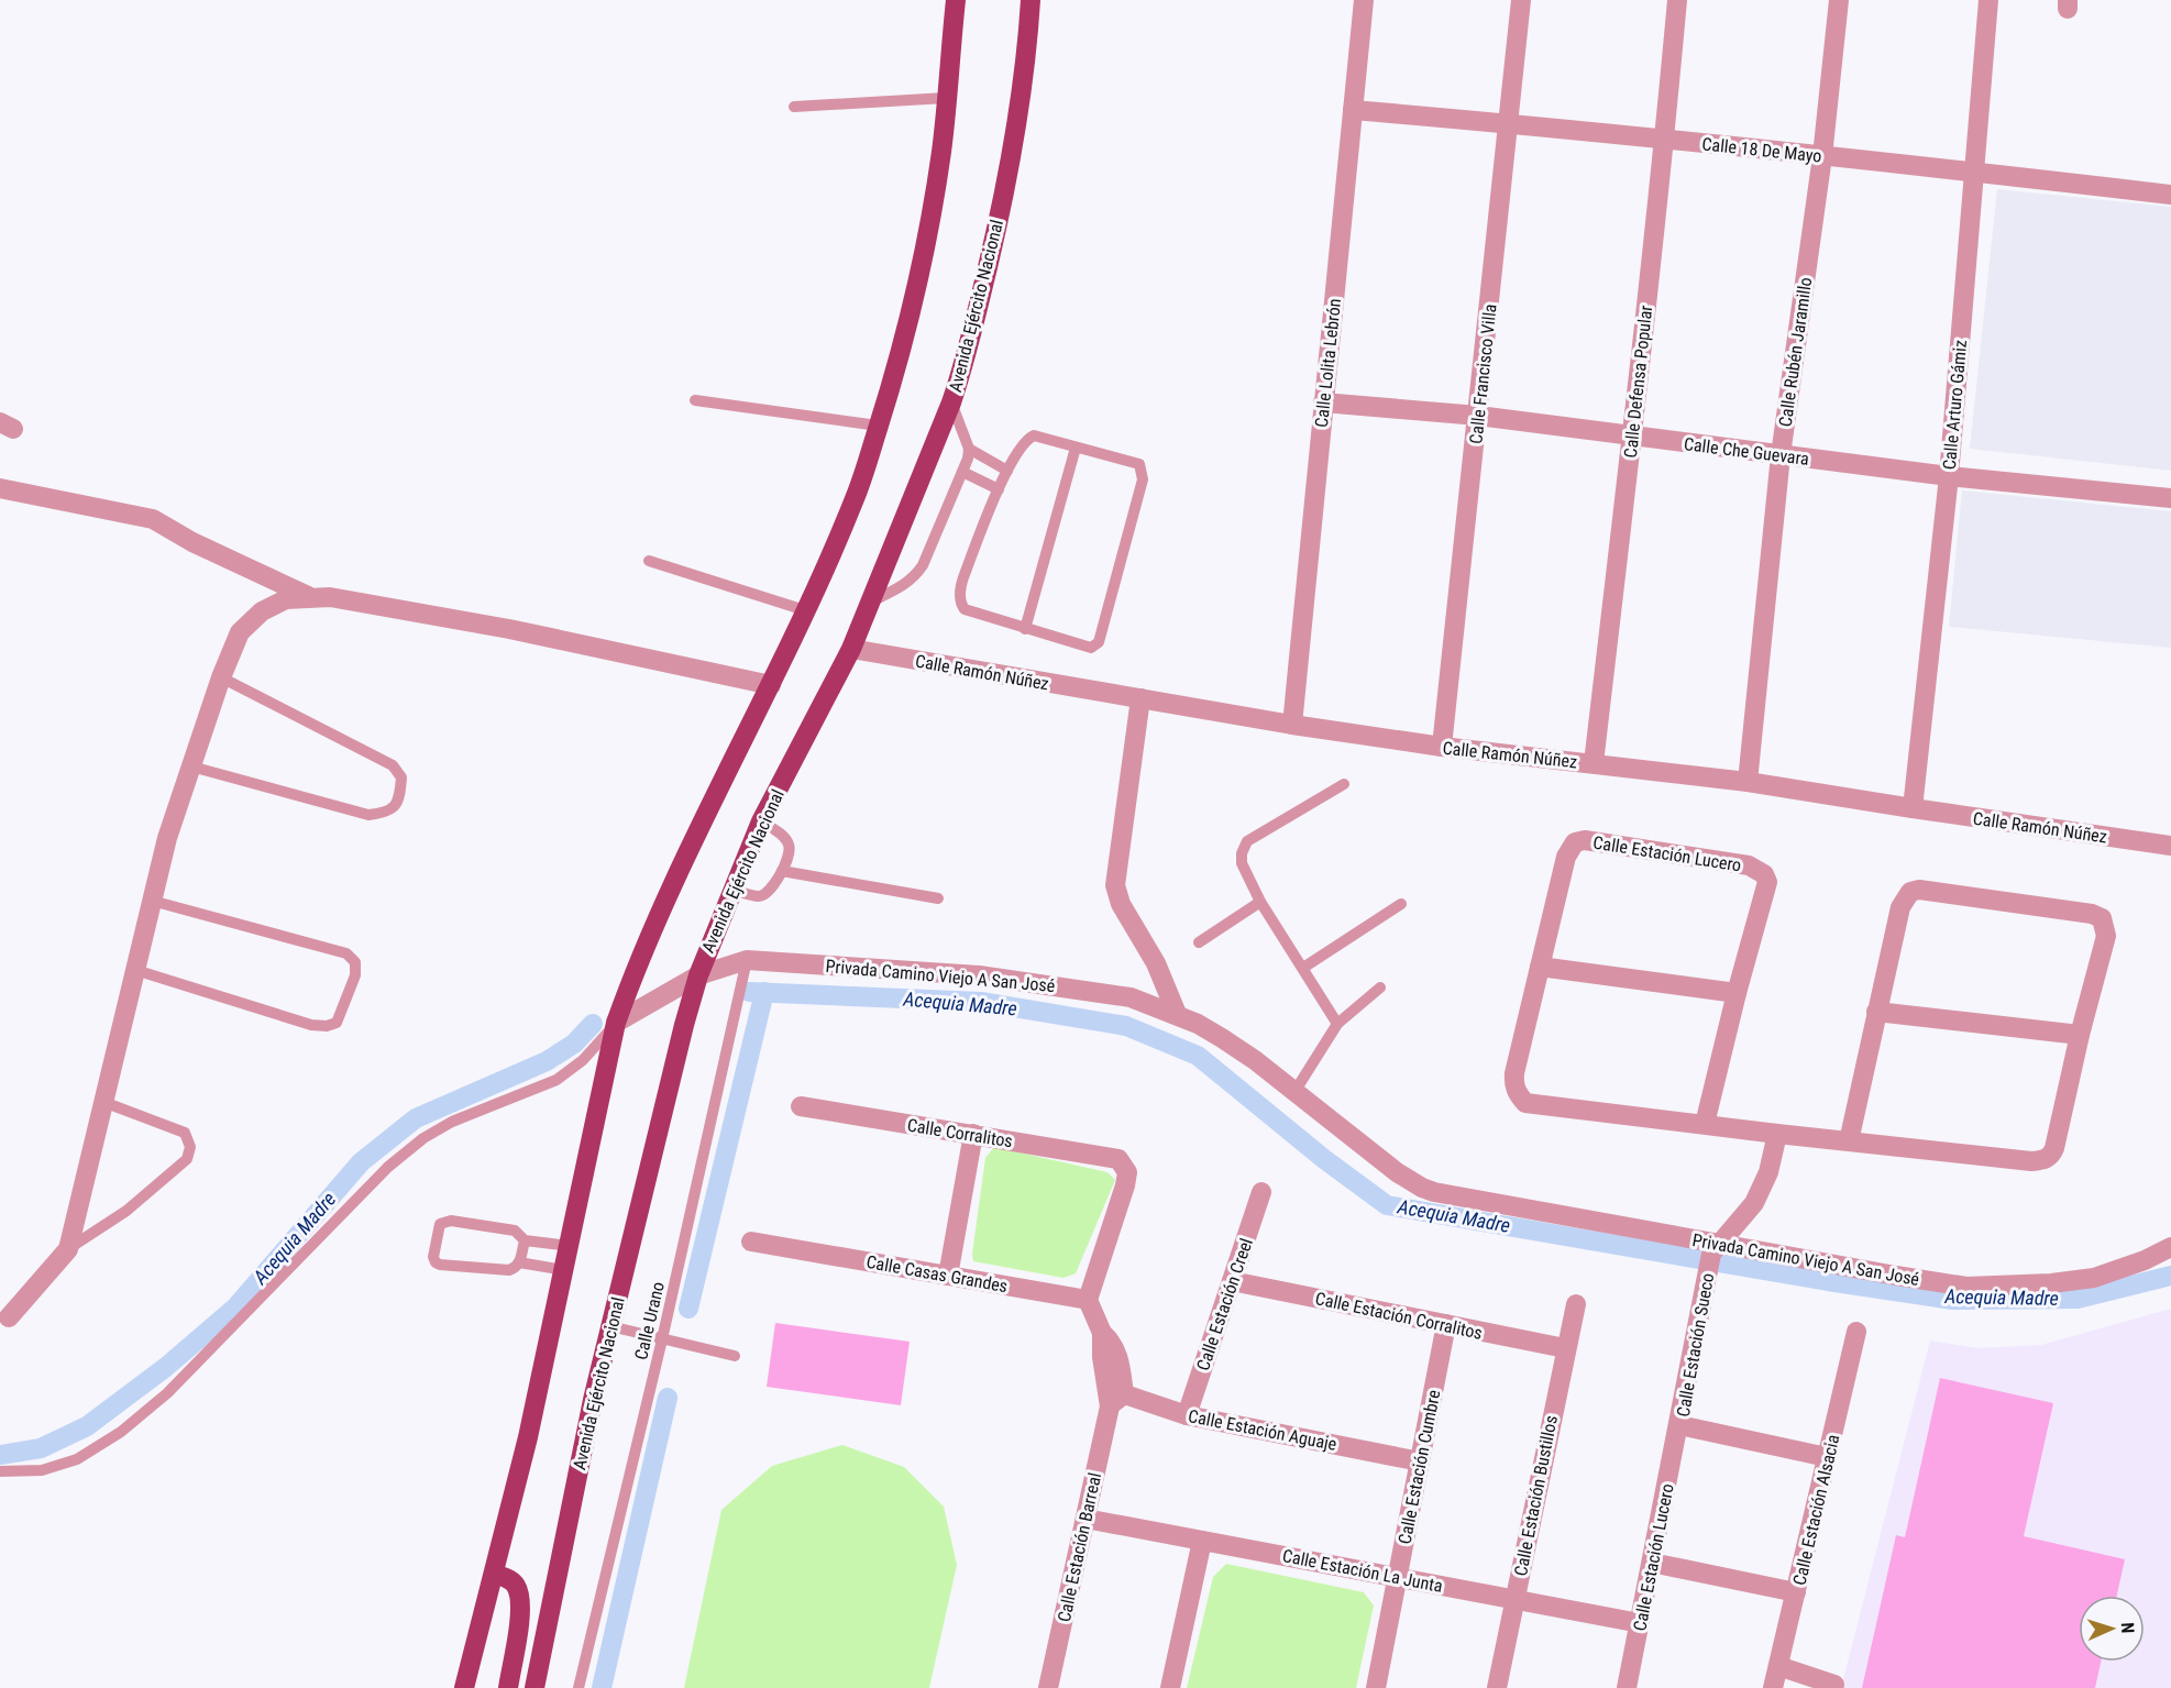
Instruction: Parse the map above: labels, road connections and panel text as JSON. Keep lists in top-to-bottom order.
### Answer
{
  "streets": {
    "main road": ["Avenida Ejército Nacional"],
    "street": [
      "Calle 18 De Mayo",
      "Calle Rubén Jaramillo",
      "Calle Lolita Lebrón",
      "Calle Francisco Villa",
      "Calle Defensa Popular",
      "Calle Arturo Gámiz",
      "Calle Che Guevara",
      "Calle Ramón Núñez",
      "Calle Estación Lucero",
      "Privada Camino Viejo A San José",
      "Calle Corralitos",
      "Calle Casas Grandes",
      "Calle Estación Creel",
      "Calle Estación Corralitos",
      "Calle Estación Sueco",
      "Calle Estación Aguaje",
      "Calle Estación Cumbre",
      "Calle Estación Bustillos",
      "Calle Estación Alsacia",
      "Calle Estación Barreal",
      "Calle Estación La Junta"
    ],
    "lane": ["Calle Urano"]
  },
  "crossings": [
    ["Calle 18 De Mayo", "Calle Rubén Jaramillo"],
    ["Calle 18 De Mayo", "Calle Lolita Lebrón"],
    ["Calle 18 De Mayo", "Calle Francisco Villa"],
    ["Calle 18 De Mayo", "Calle Defensa Popular"],
    ["Calle 18 De Mayo", "Calle Arturo Gámiz"],
    ["Avenida Ejército Nacional", "Calle Ramón Núñez"],
    ["Avenida Ejército Nacional", "Privada Camino Viejo A San José"],
    ["Calle Rubén Jaramillo", "Calle Che Guevara"],
    ["Calle Rubén Jaramillo", "Calle Ramón Núñez"],
    ["Calle Lolita Lebrón", "Calle Che Guevara"],
    ["Calle Lolita Lebrón", "Calle Ramón Núñez"],
    ["Calle Francisco Villa", "Calle Che Guevara"],
    ["Calle Francisco Villa", "Calle Ramón Núñez"],
    ["Calle Defensa Popular", "Calle Che Guevara"],
    ["Calle Defensa Popular", "Calle Ramón Núñez"],
    ["Calle Arturo Gámiz", "Calle Che Guevara"],
    ["Calle Arturo Gámiz", "Calle Ramón Núñez"],
    ["Calle Estación Lucero", "Calle Estación Sueco"],
    ["Calle Estación Lucero", "Calle Estación La Junta"],
    ["Privada Camino Viejo A San José", "Calle Urano"],
    ["Privada Camino Viejo A San José", "Calle Estación Sueco"],
    ["Calle Corralitos", "Calle Casas Grandes"],
    ["Calle Estación Creel", "Calle Estación Corralitos"],
    ["Calle Estación Creel", "Calle Estación Aguaje"],
    ["Calle Estación Corralitos", "Calle Estación Cumbre"],
    ["Calle Estación Corralitos", "Calle Estación Bustillos"],
    ["Calle Estación Sueco", "Calle Estación Alsacia"],
    ["Calle Estación Aguaje", "Calle Estación Cumbre"],
    ["Calle Estación Aguaje", "Calle Estación Barreal"],
    ["Calle Estación Cumbre", "Calle Estación La Junta"],
    ["Calle Estación Bustillos", "Calle Estación La Junta"],
    ["Calle Estación Barreal", "Calle Estación La Junta"]
  ],
  "water": ["Acequia Madre"],
  "north": "right"
}
